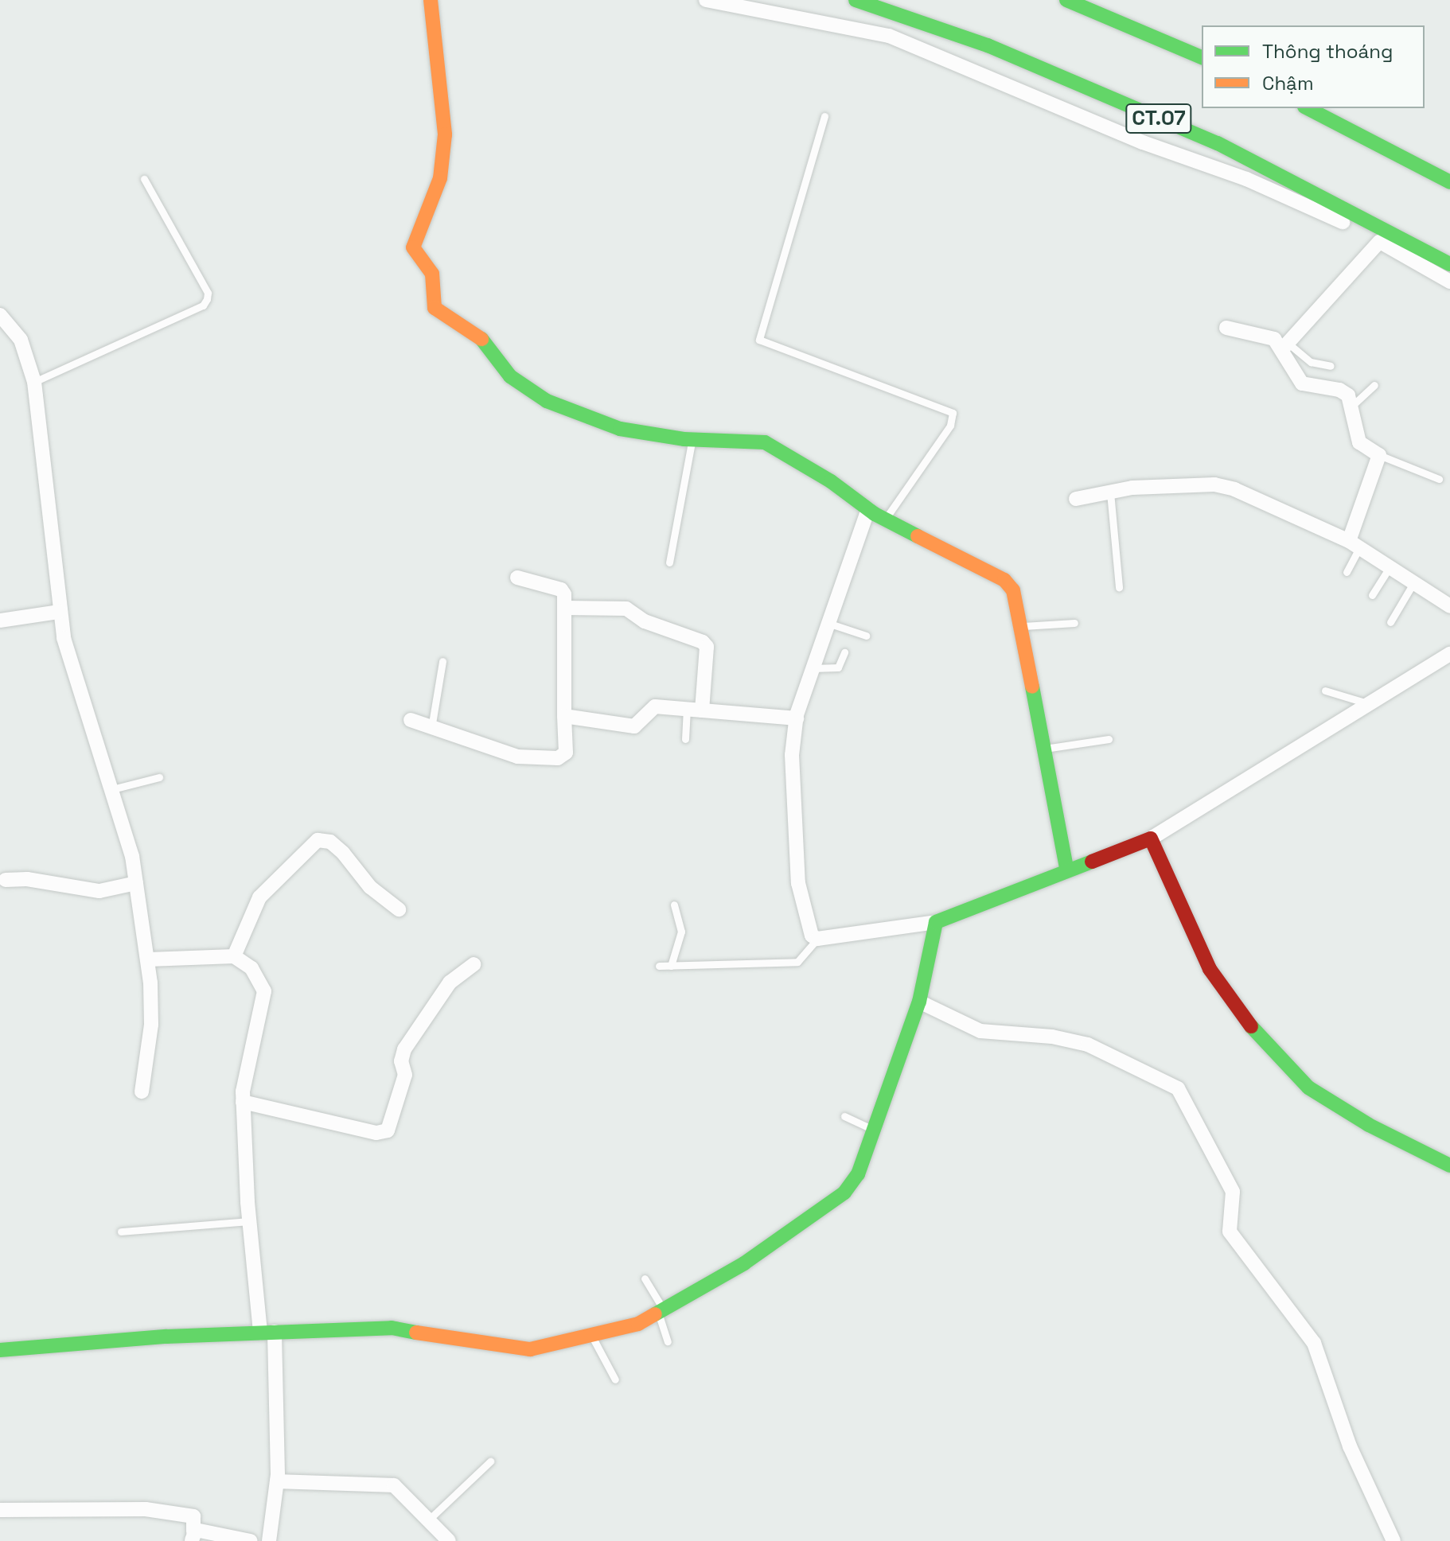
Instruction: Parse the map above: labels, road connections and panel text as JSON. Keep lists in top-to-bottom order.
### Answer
{
  "streets": {
    "main road": ["CT.07"]
  },
  "legend": ["Thông thoáng", "Chậm"]
}
